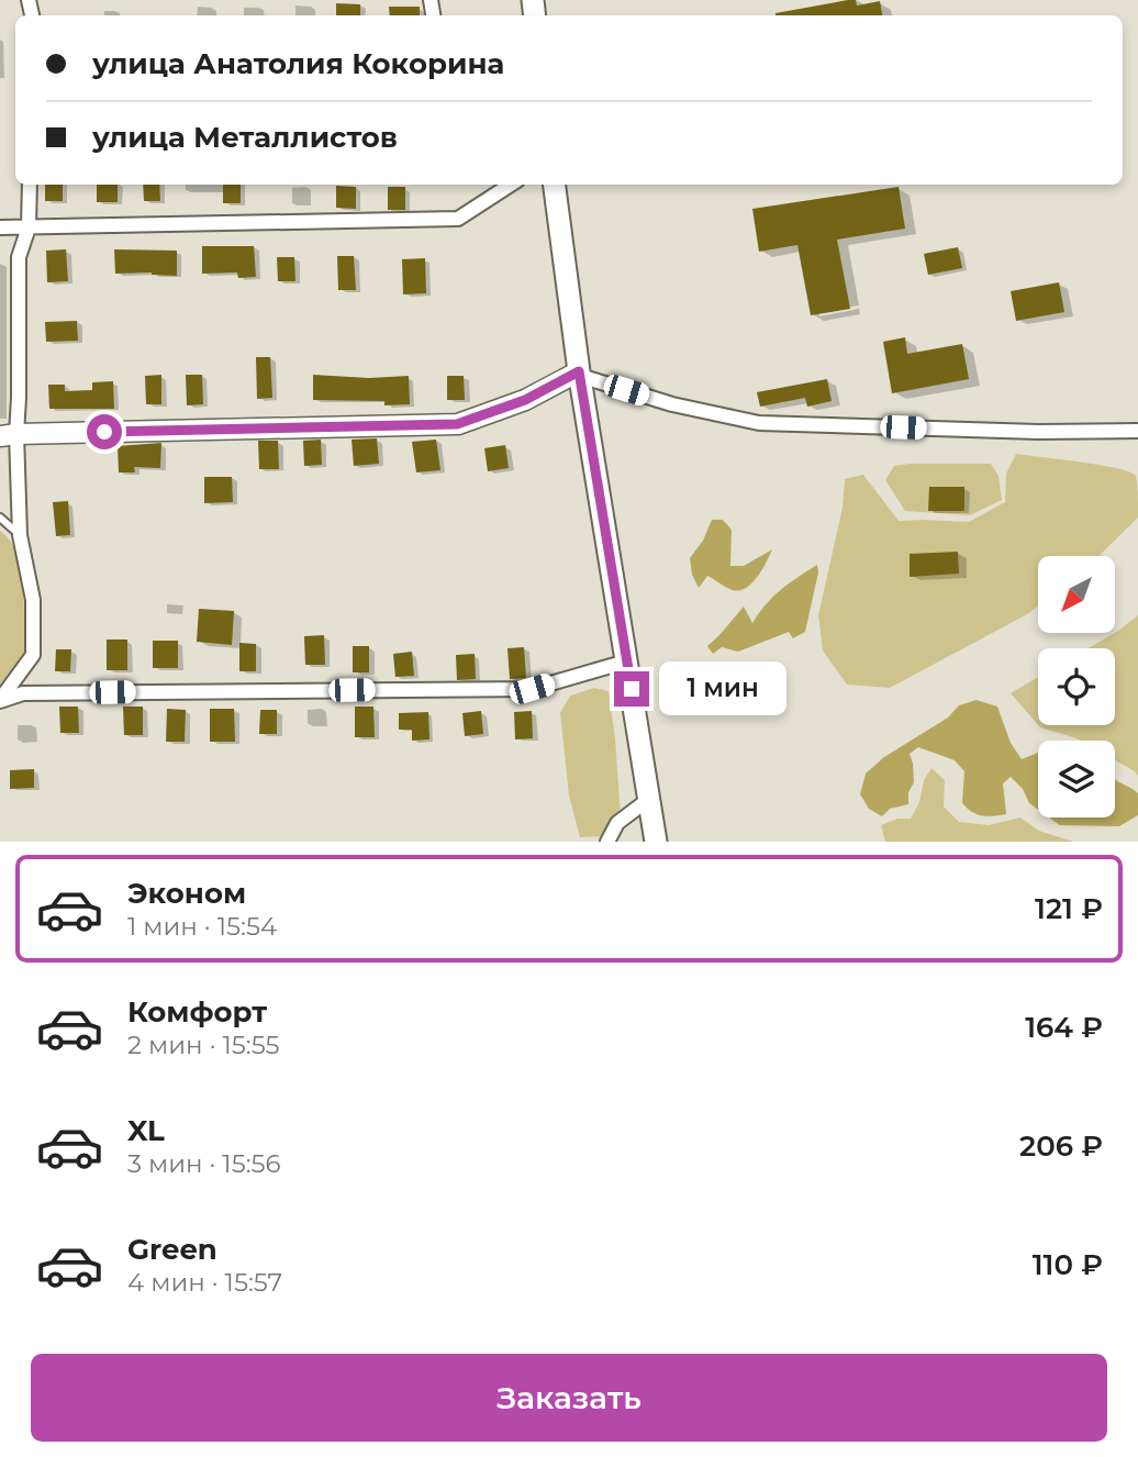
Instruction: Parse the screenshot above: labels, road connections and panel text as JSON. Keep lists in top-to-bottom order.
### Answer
{
  "north": "bottom left",
  "page": {
    "banner": ["улица Анатолия Кокорина", "улица Металлистов"],
    "bubble": "1 мин",
    "list": [
      {
        "name": "Эконом",
        "note": "1 мин · 15:54",
        "value": "121 ₽"
      },
      {
        "name": "Комфорт",
        "note": "2 мин · 15:55",
        "value": "164 ₽"
      },
      {
        "name": "XL",
        "note": "3 мин · 15:56",
        "value": "206 ₽"
      },
      {
        "name": "Green",
        "note": "4 мин · 15:57",
        "value": "110 ₽"
      }
    ],
    "buttons": "Заказать"
  }
}
